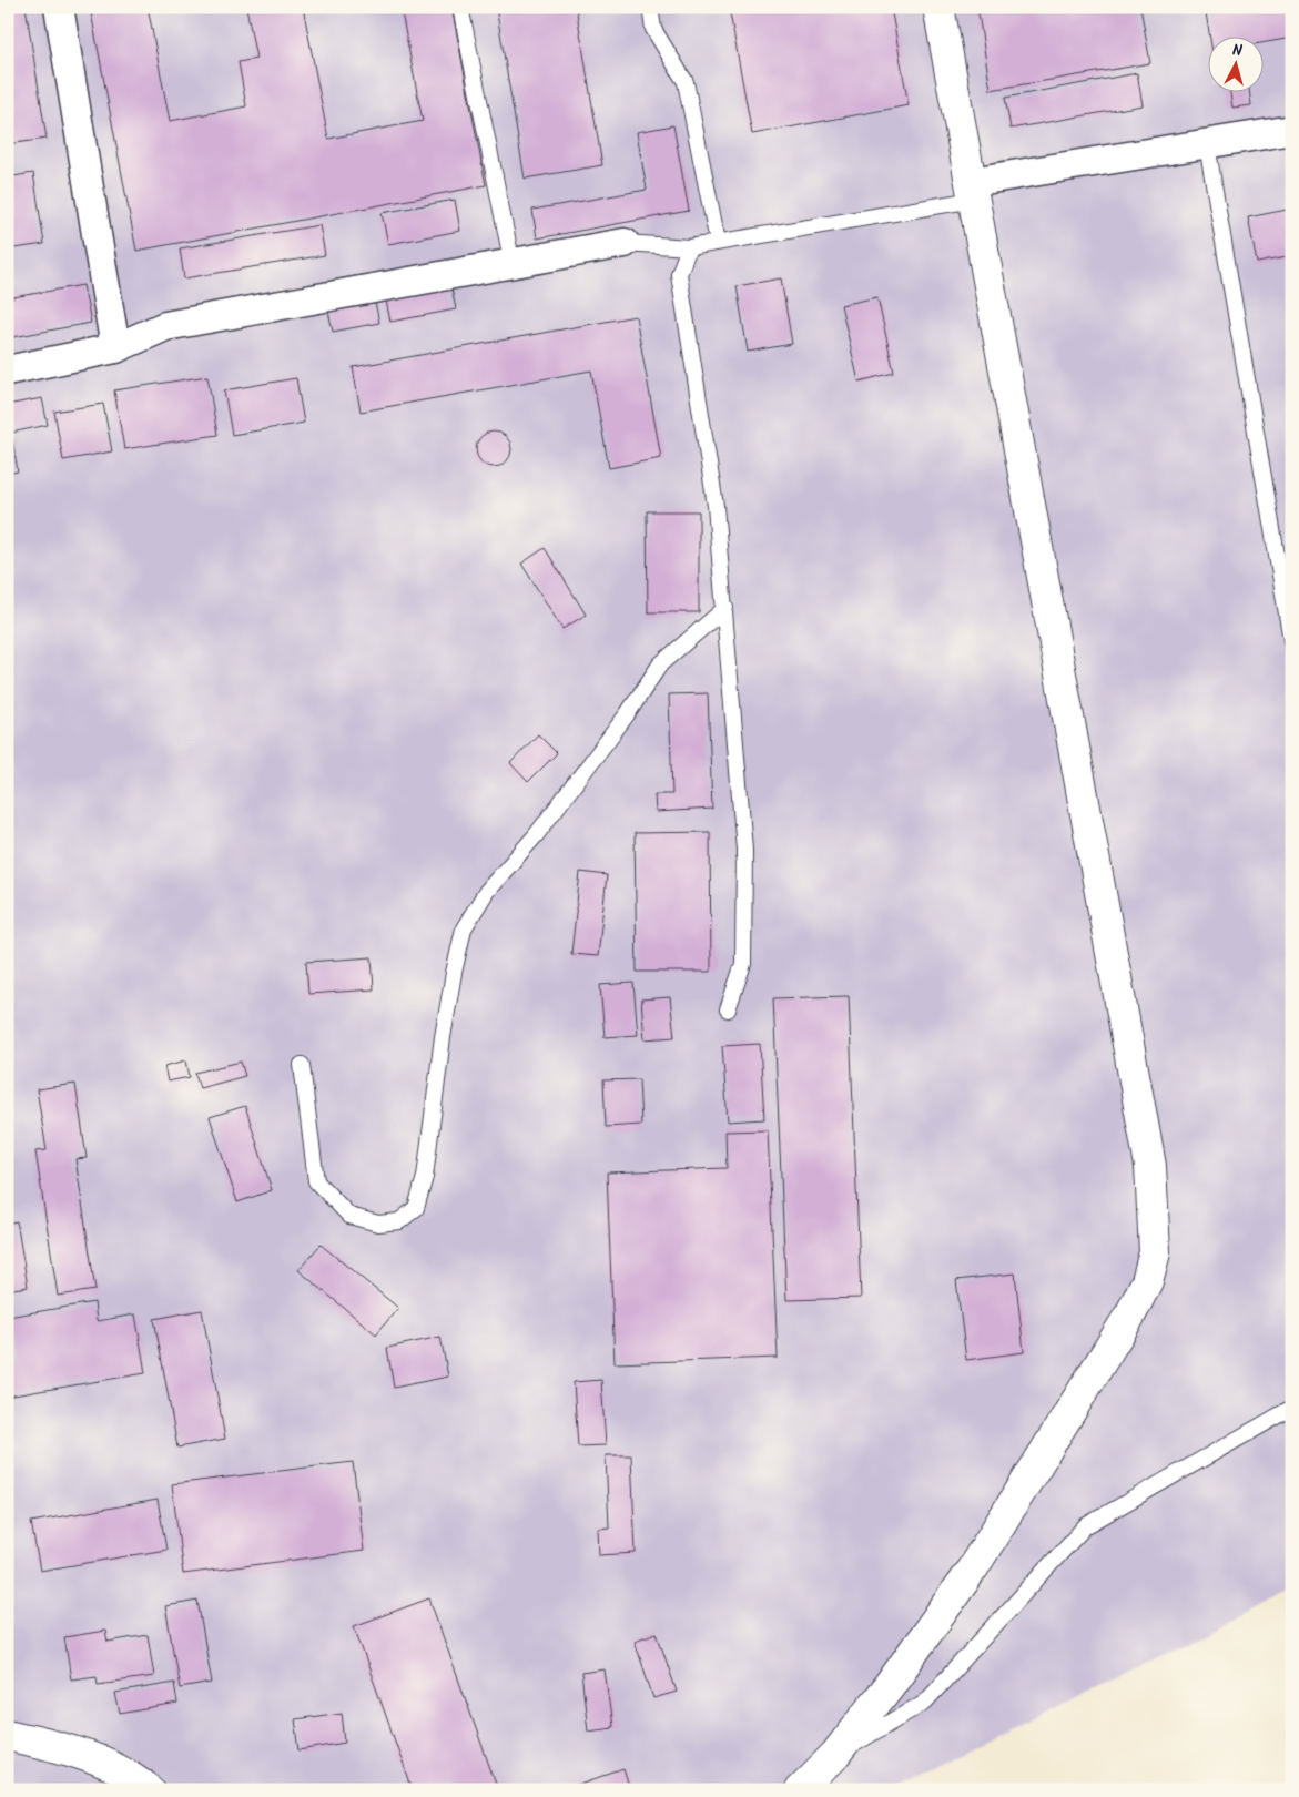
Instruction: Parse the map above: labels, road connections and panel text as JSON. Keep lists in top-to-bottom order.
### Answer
{
  "north": "top"
}
